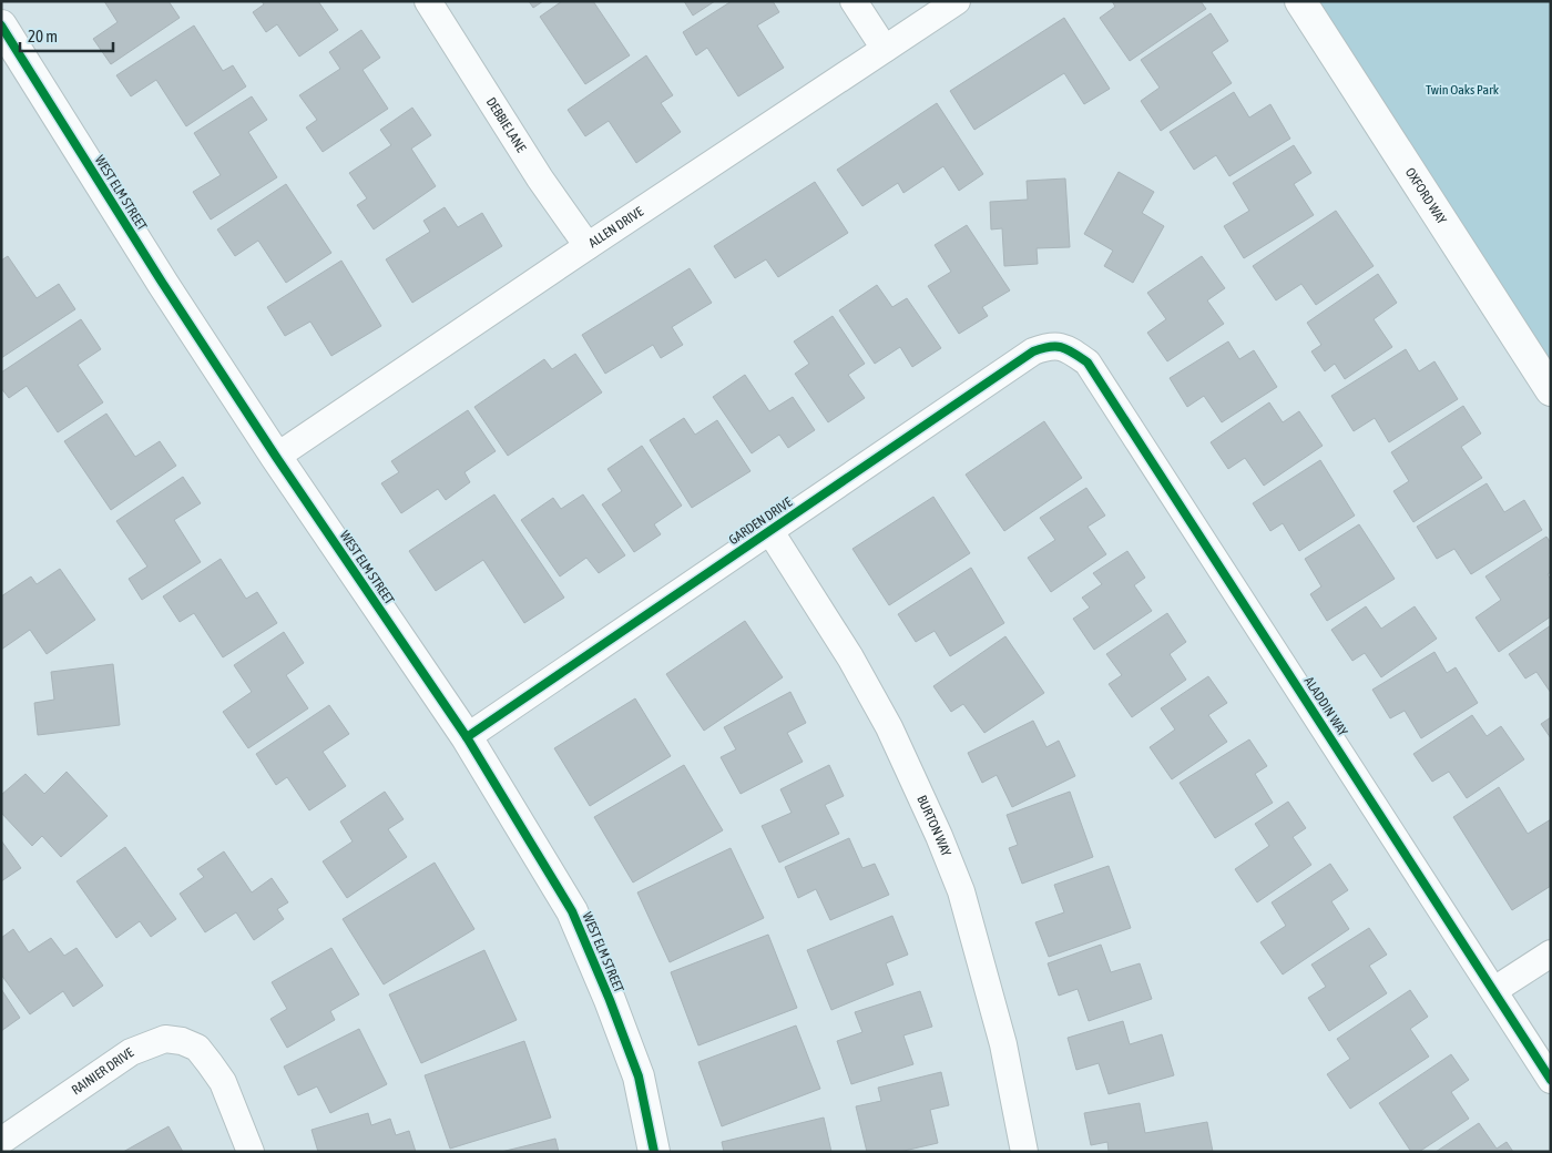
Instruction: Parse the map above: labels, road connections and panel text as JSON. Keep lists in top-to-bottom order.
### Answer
{
  "streets": {
    "street": [
      "DEBBIE LANE",
      "WEST ELM STREET",
      "OXFORD WAY",
      "ALLEN DRIVE",
      "GARDEN DRIVE",
      "ALADDIN WAY",
      "BURTON WAY",
      "RAINIER DRIVE"
    ]
  },
  "crossings": [
    ["DEBBIE LANE", "ALLEN DRIVE"],
    ["WEST ELM STREET", "ALLEN DRIVE"],
    ["WEST ELM STREET", "GARDEN DRIVE"],
    ["GARDEN DRIVE", "ALADDIN WAY"],
    ["GARDEN DRIVE", "BURTON WAY"]
  ],
  "parks": ["Twin Oaks Park"],
  "scale_bar": "20 m"
}
